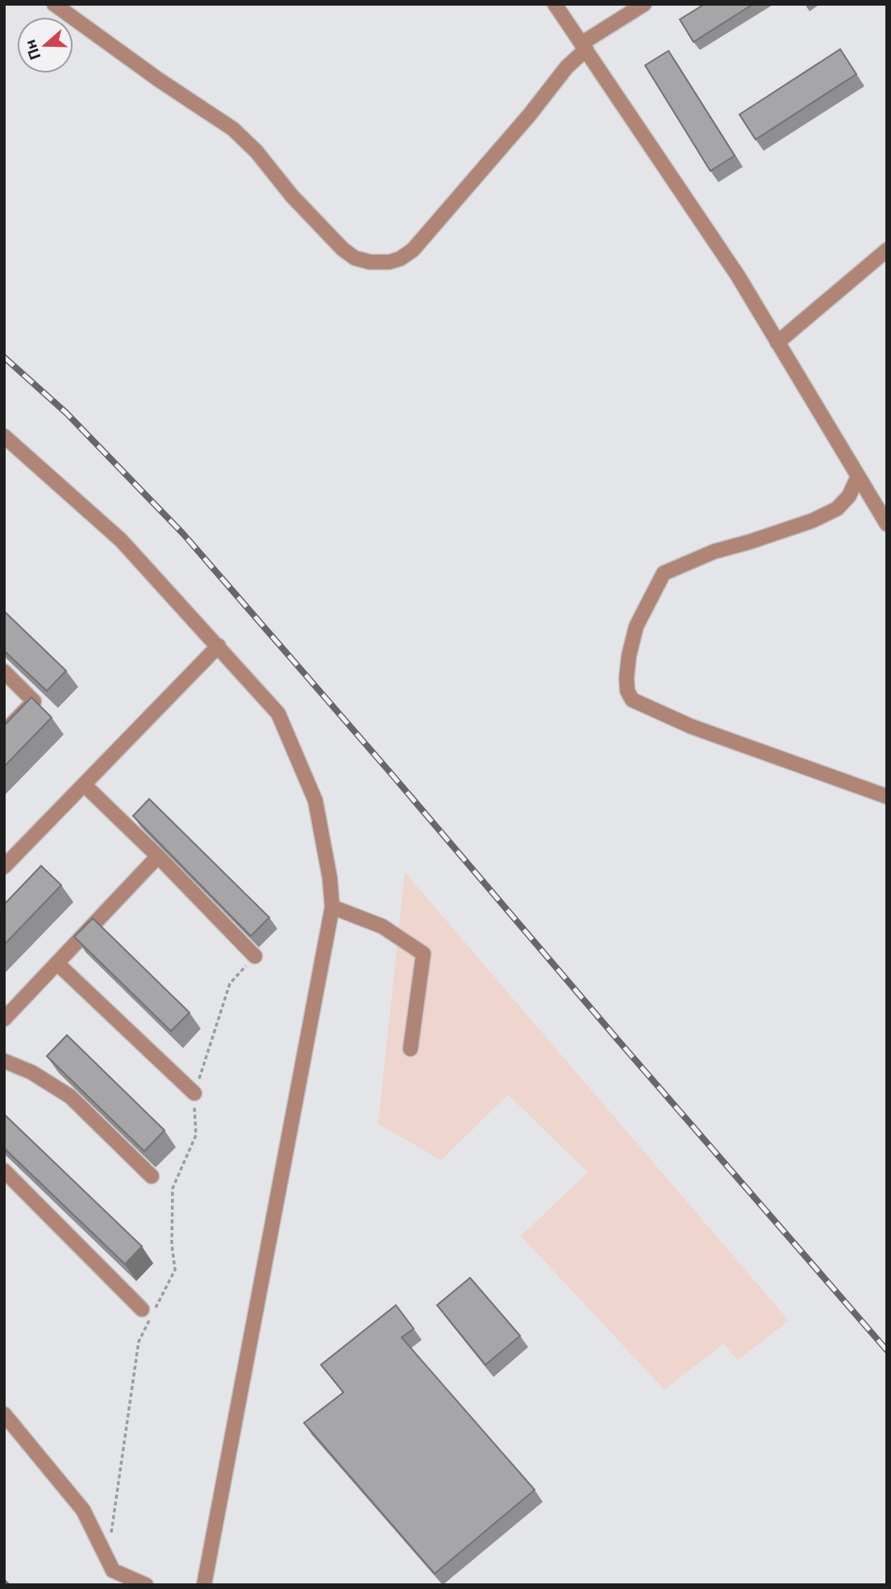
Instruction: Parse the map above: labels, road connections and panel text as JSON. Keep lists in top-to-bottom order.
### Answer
{
  "north": "left"
}
